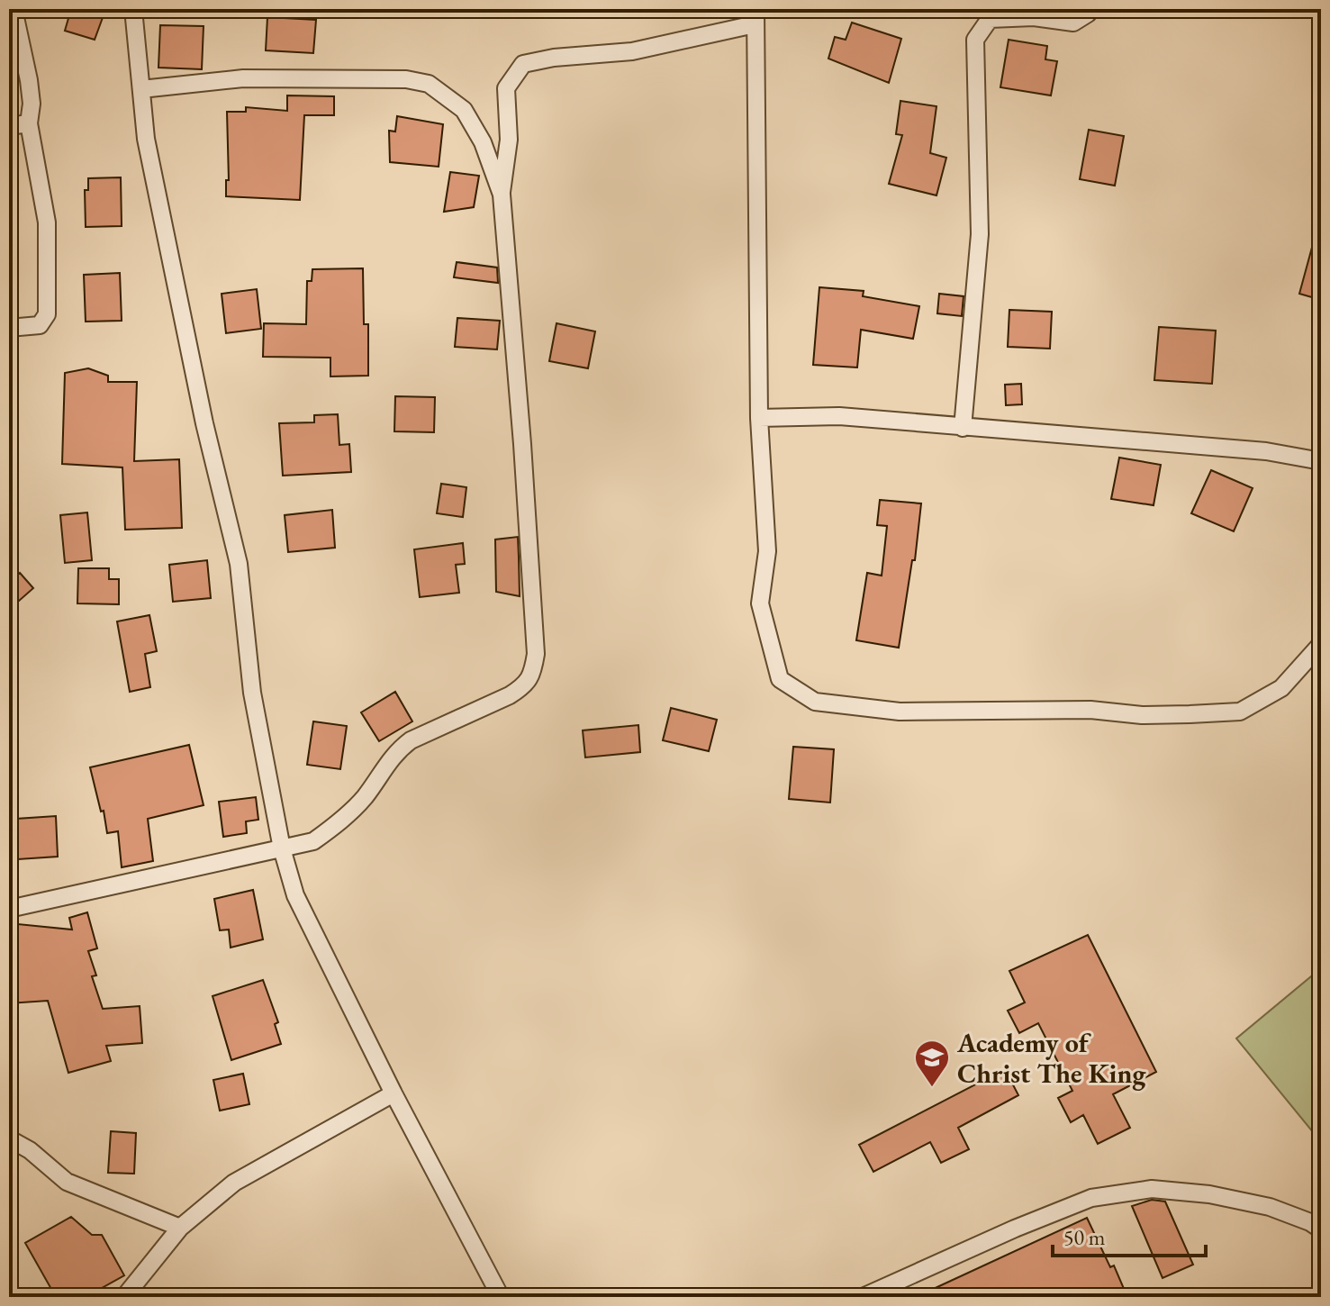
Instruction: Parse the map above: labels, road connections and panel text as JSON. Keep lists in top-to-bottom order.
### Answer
{
  "places": {
    "school or university": ["Academy of Christ The King"]
  },
  "scale_bar": "50 m"
}
